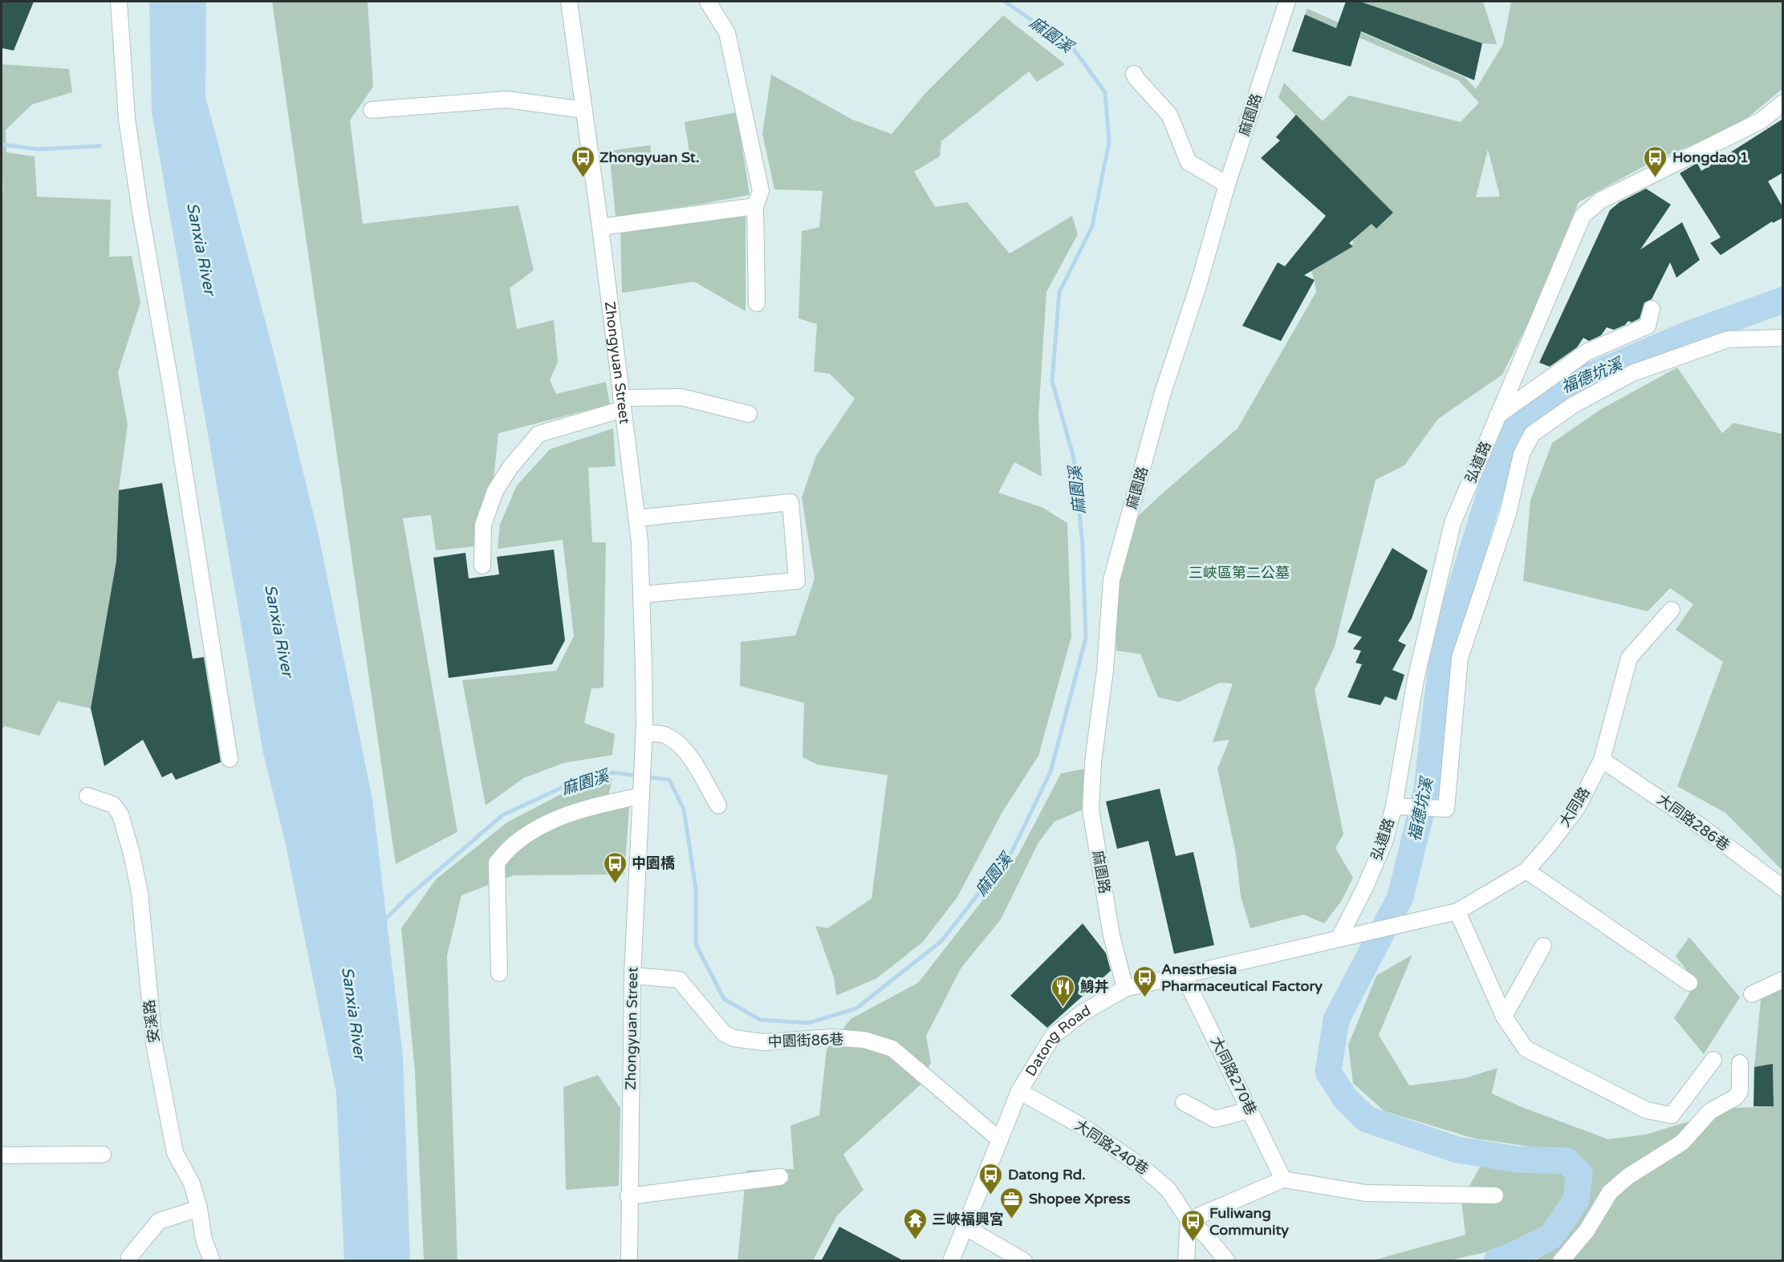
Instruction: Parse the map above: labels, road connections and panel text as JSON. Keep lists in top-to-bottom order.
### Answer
{
  "streets": {
    "street": [
      "麻園路",
      "Zhongyuan Street",
      "弘道路",
      "大同路",
      "大同路286巷",
      "安溪路",
      "中園街86巷",
      "Datong Road",
      "大同路270巷",
      "大同路240巷"
    ]
  },
  "crossings": [
    ["麻園路", "Datong Road"],
    ["Zhongyuan Street", "中園街86巷"],
    ["弘道路", "大同路"],
    ["弘道路", "Datong Road"],
    ["大同路", "大同路286巷"],
    ["大同路", "Datong Road"],
    ["中園街86巷", "Datong Road"],
    ["Datong Road", "大同路270巷"],
    ["Datong Road", "大同路240巷"]
  ],
  "water": ["麻園溪", "Sanxia River", "福德坑溪"],
  "parks": ["三峽區第二公墓"],
  "places": {
    "bus stop": [
      "Zhongyuan St.",
      "Hongdao 1",
      "中園橋",
      "Anesthesia Pharmaceutical Factory",
      "Datong Rd.",
      "Fuliwang Community"
    ],
    "restaurant": ["鯓丼"],
    "office": ["Shopee Xpress"],
    "temple": ["三峽福興宮"]
  }
}
